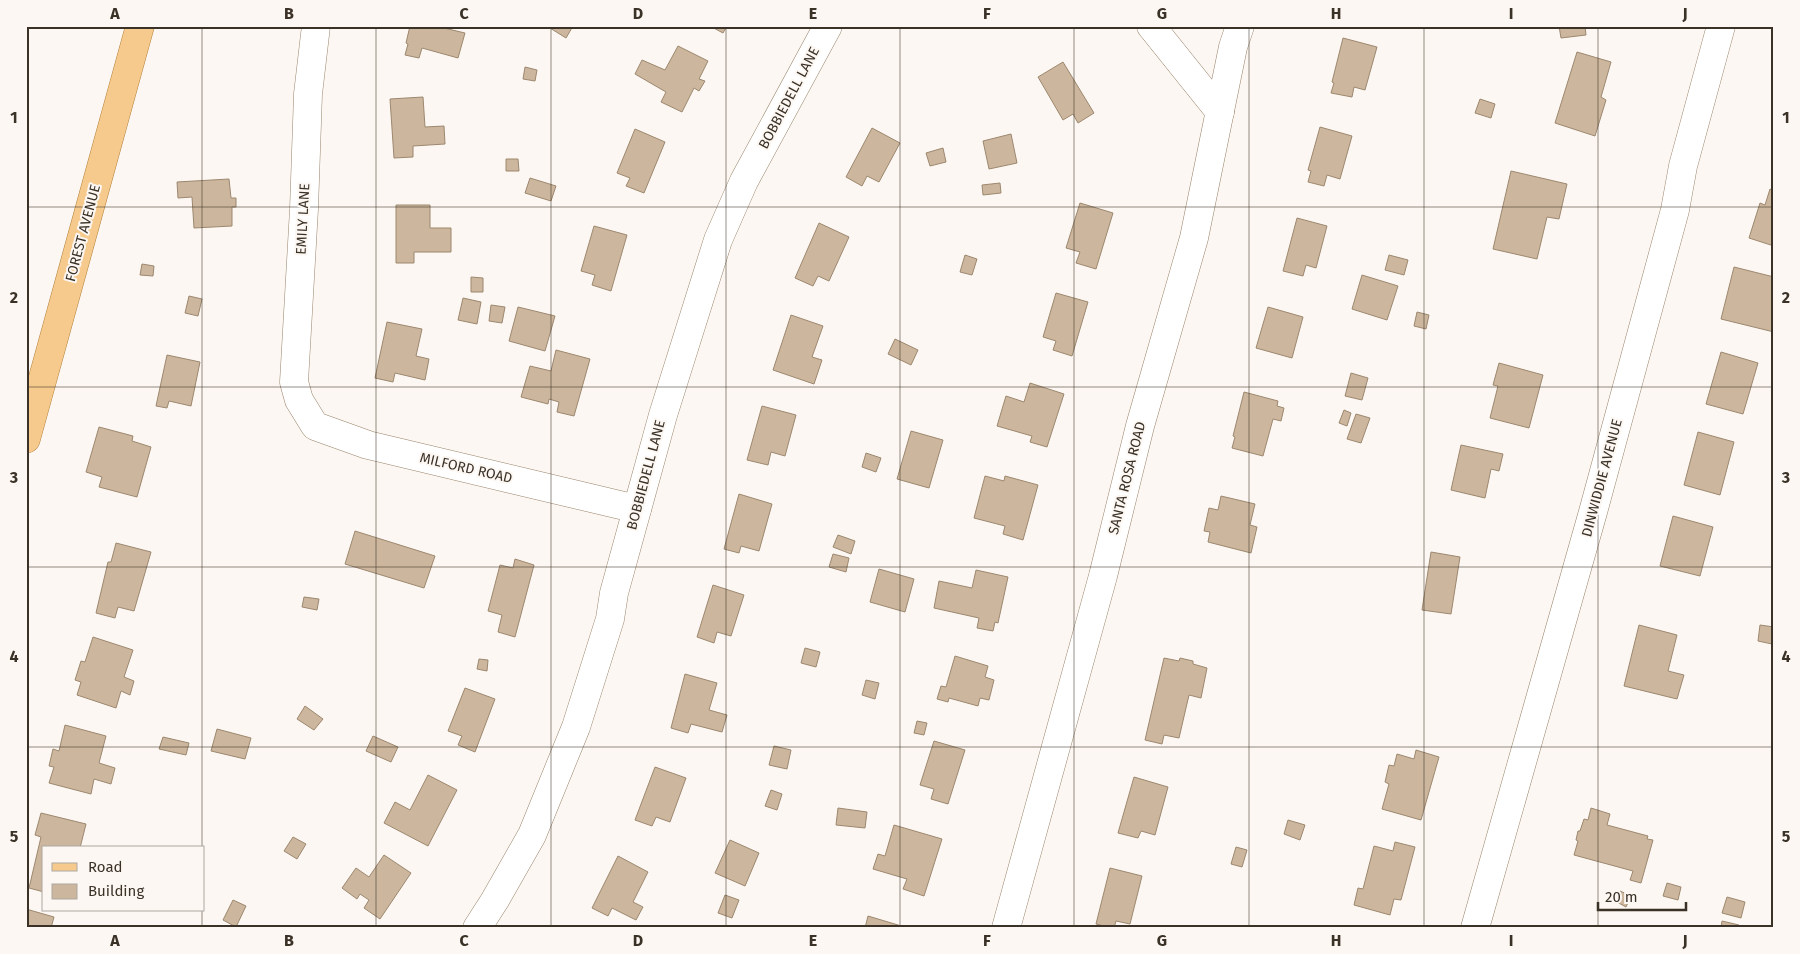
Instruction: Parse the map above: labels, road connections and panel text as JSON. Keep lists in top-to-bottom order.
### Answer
{
  "streets": {
    "main road": ["FOREST AVENUE"],
    "street": [
      "BOBBIEDELL LANE",
      "EMILY LANE",
      "MILFORD ROAD",
      "SANTA ROSA ROAD",
      "DINWIDDIE AVENUE"
    ]
  },
  "crossings": [
    ["BOBBIEDELL LANE", "MILFORD ROAD"],
    ["EMILY LANE", "MILFORD ROAD"]
  ],
  "legend": ["Road", "Building"],
  "scale_bar": "20 m",
  "grid": {
    "columns": [
      "A",
      "B",
      "C",
      "D",
      "E",
      "F",
      "G",
      "H",
      "I",
      "J"
    ],
    "rows": [
      "1",
      "2",
      "3",
      "4",
      "5"
    ]
  }
}
